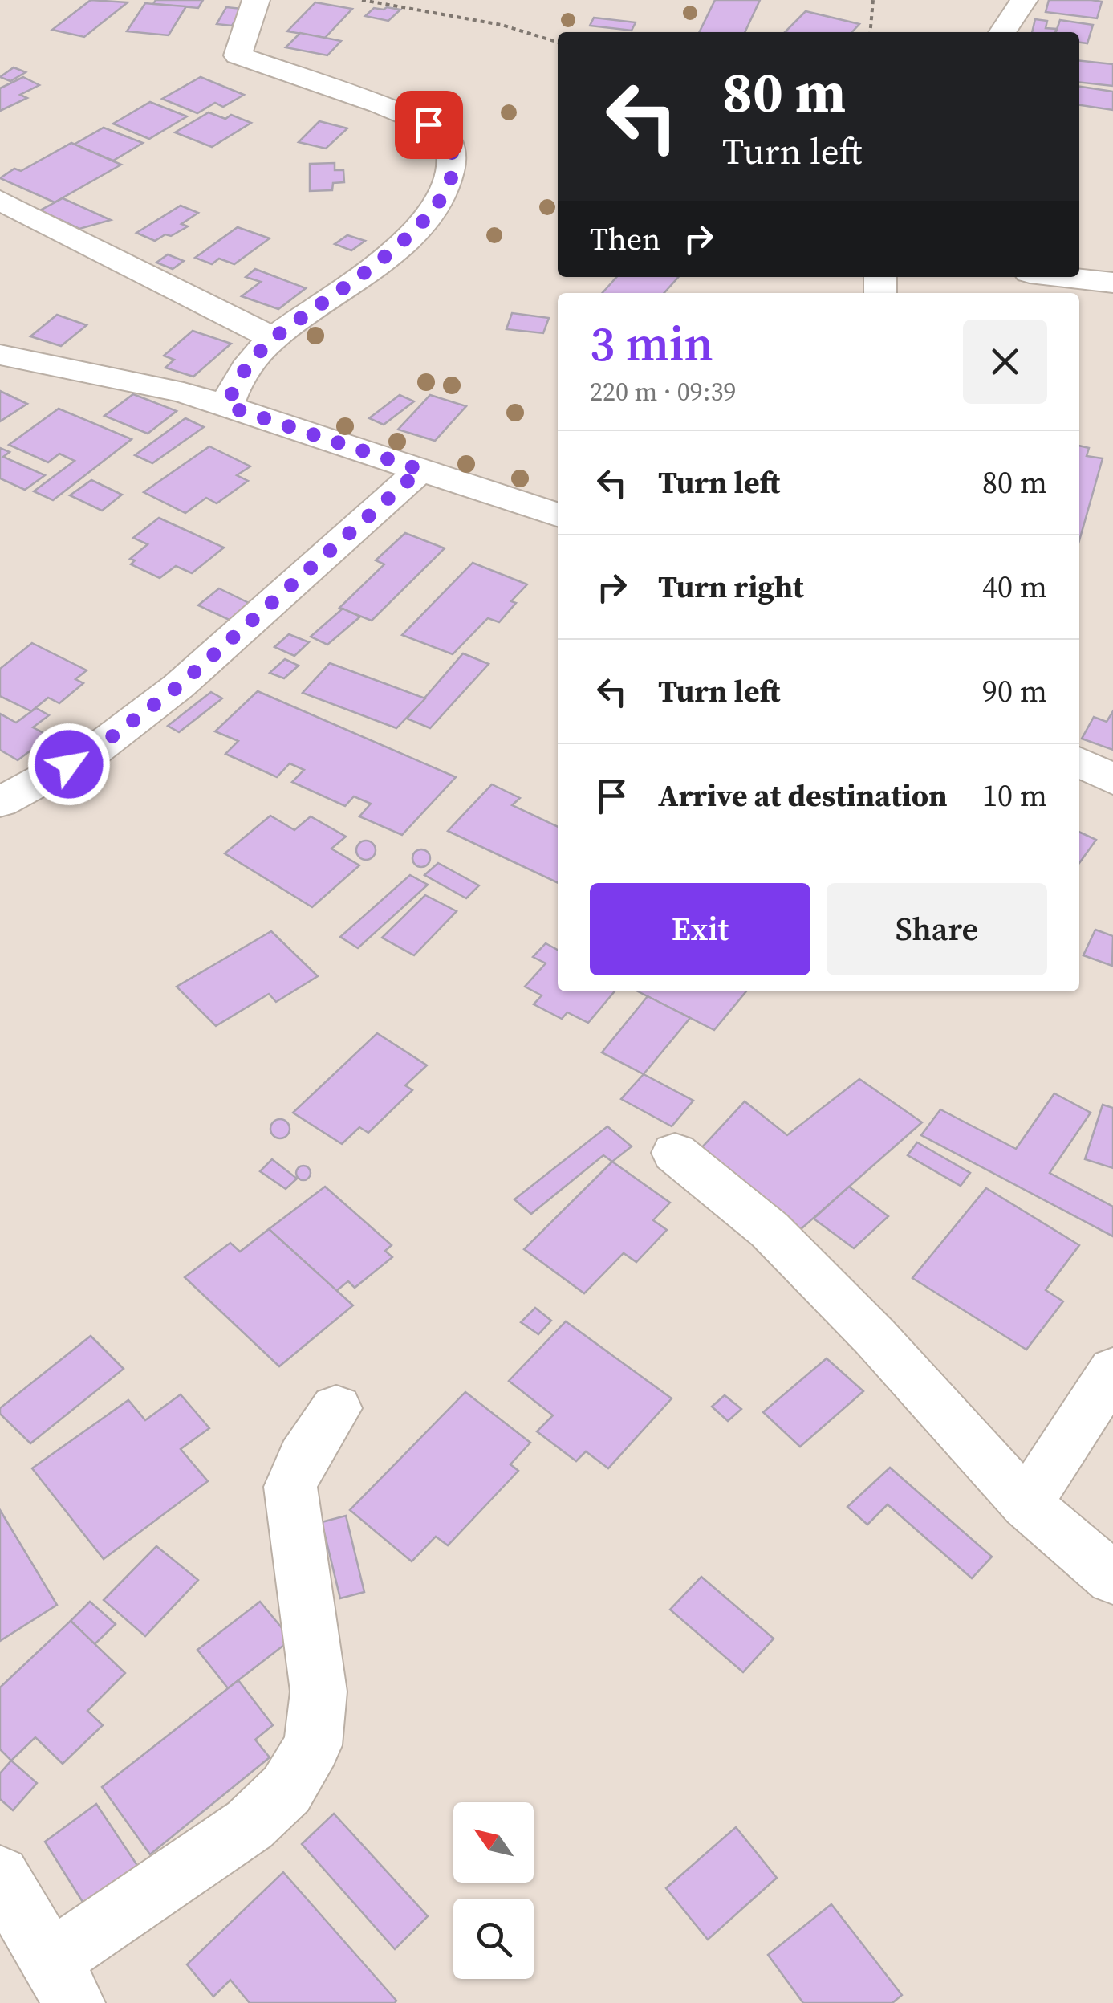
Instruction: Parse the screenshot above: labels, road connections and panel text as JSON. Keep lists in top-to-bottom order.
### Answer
{
  "north": "top left",
  "page": {
    "turn": ["80 m", "Turn left"],
    "then": "Then",
    "heading": ["3 min", "220 m · 09:39"],
    "list": [
      {
        "name": "Turn left",
        "value": "80 m"
      },
      {
        "name": "Turn right",
        "value": "40 m"
      },
      {
        "name": "Turn left",
        "value": "90 m"
      },
      {
        "name": "Arrive at destination",
        "value": "10 m"
      }
    ],
    "buttons": ["Exit", "Share"]
  }
}
